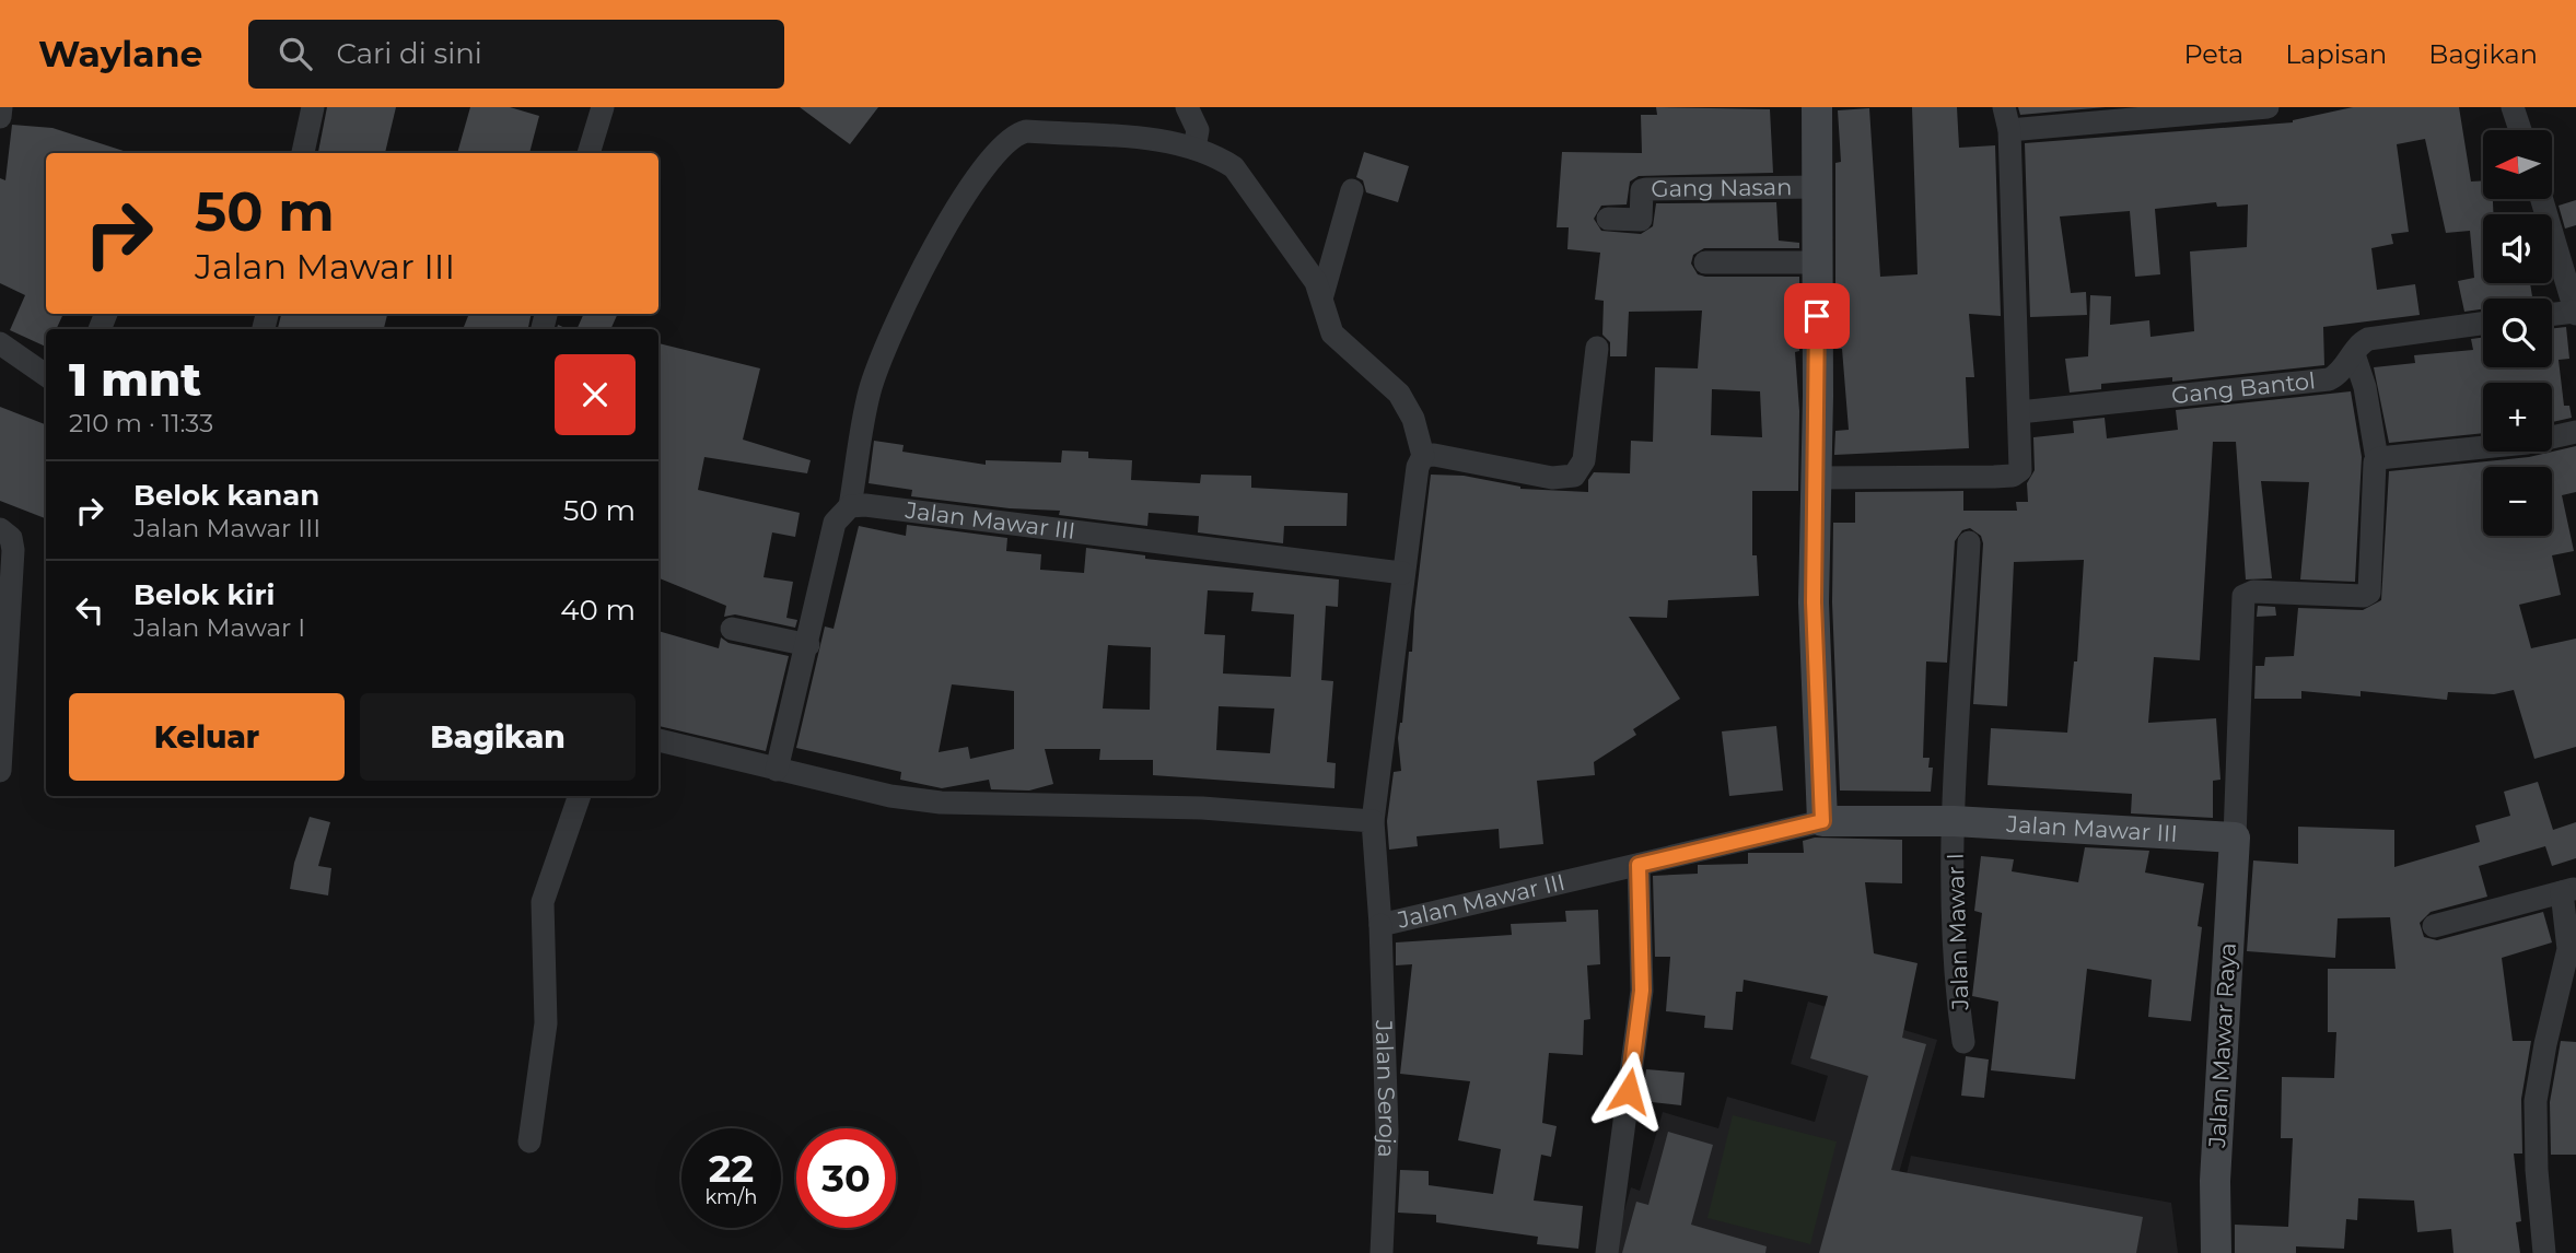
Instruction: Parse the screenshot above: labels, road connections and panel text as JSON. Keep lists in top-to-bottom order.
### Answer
{
  "streets": {
    "street": [
      "Gang Nasan",
      "Gang Bantol",
      "Jalan Mawar III",
      "Jalan Mawar I",
      "Jalan Mawar Raya",
      "Jalan Seroja"
    ]
  },
  "crossings": [
    ["Jalan Mawar III", "Jalan Mawar I"],
    ["Jalan Mawar III", "Jalan Mawar Raya"],
    ["Jalan Mawar III", "Jalan Seroja"]
  ],
  "north": "left",
  "page": {
    "header": "Waylane",
    "search": "Cari di sini",
    "nav": ["Peta", "Lapisan", "Bagikan"],
    "map_buttons": ["+", "−"],
    "turn": ["50 m", "Jalan Mawar III"],
    "heading": ["1 mnt", "210 m · 11:33"],
    "list": [
      {
        "name": "Belok kanan",
        "note": "Jalan Mawar III",
        "value": "50 m"
      },
      {
        "name": "Belok kiri",
        "note": "Jalan Mawar I",
        "value": "40 m"
      }
    ],
    "buttons": ["Keluar", "Bagikan"],
    "speed": "22 km/h",
    "limit": "30"
  }
}
